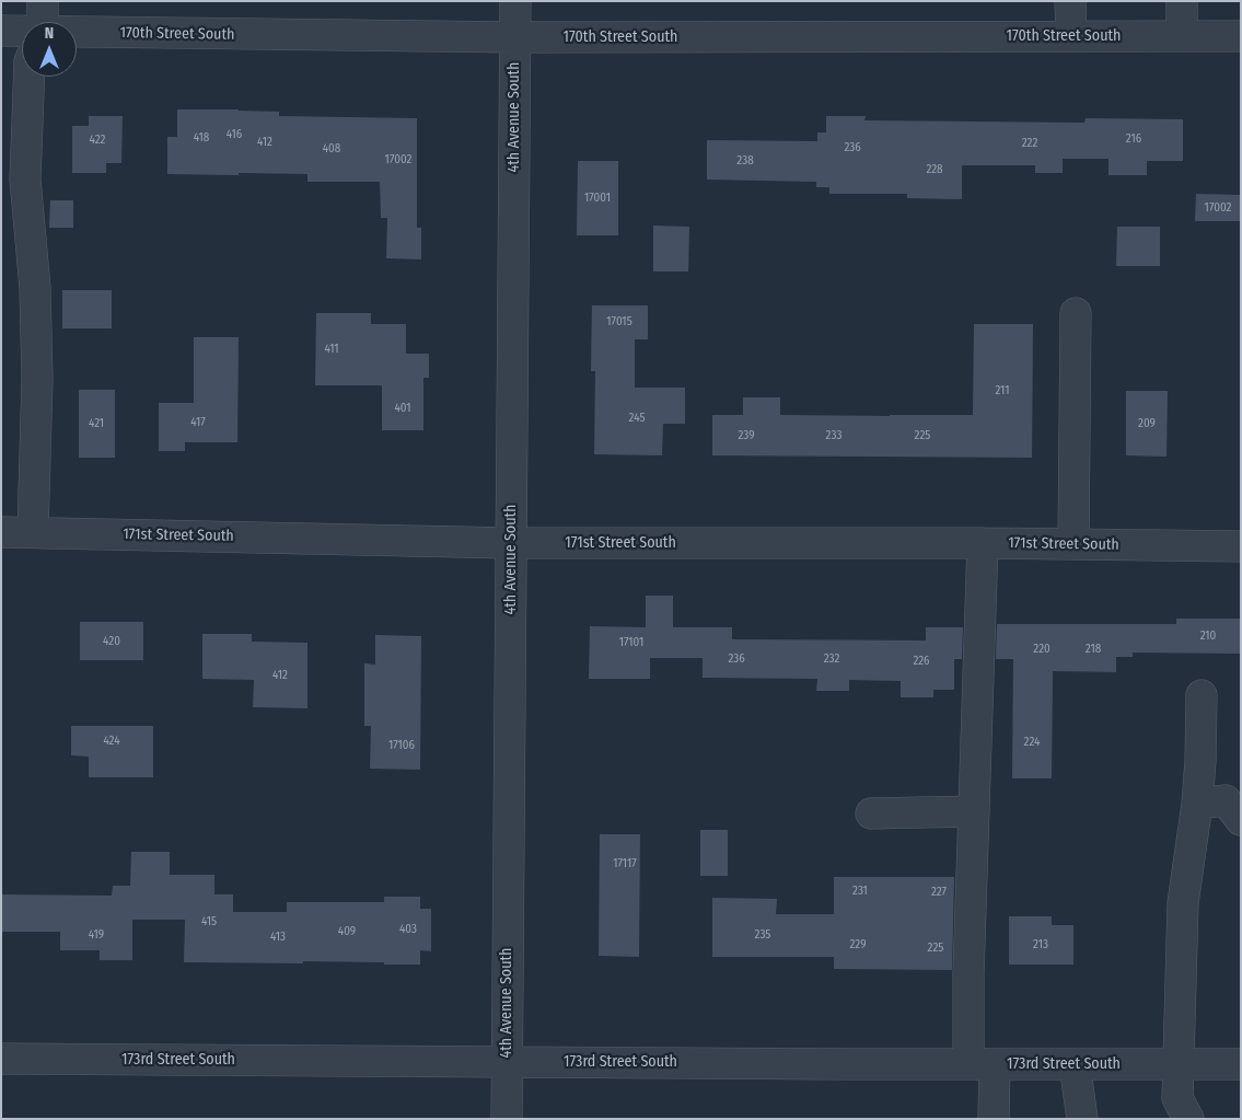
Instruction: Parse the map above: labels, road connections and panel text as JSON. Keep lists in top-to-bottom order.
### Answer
{
  "streets": {
    "street": [
      "170th Street South",
      "4th Avenue South",
      "171st Street South",
      "173rd Street South"
    ]
  },
  "crossings": [
    ["170th Street South", "4th Avenue South"],
    ["4th Avenue South", "171st Street South"],
    ["4th Avenue South", "173rd Street South"]
  ],
  "house_numbers": [
    "416",
    "418",
    "216",
    "422",
    "412",
    "222",
    "236",
    "408",
    "17002",
    "238",
    "228",
    "17001",
    "17002",
    "17015",
    "411",
    "211",
    "401",
    "245",
    "417",
    "421",
    "209",
    "239",
    "233",
    "225",
    "210",
    "420",
    "17101",
    "220",
    "218",
    "236",
    "232",
    "226",
    "412",
    "424",
    "224",
    "17106",
    "17117",
    "231",
    "227",
    "415",
    "403",
    "409",
    "419",
    "235",
    "413",
    "229",
    "213",
    "225"
  ],
  "north": "top"
}
